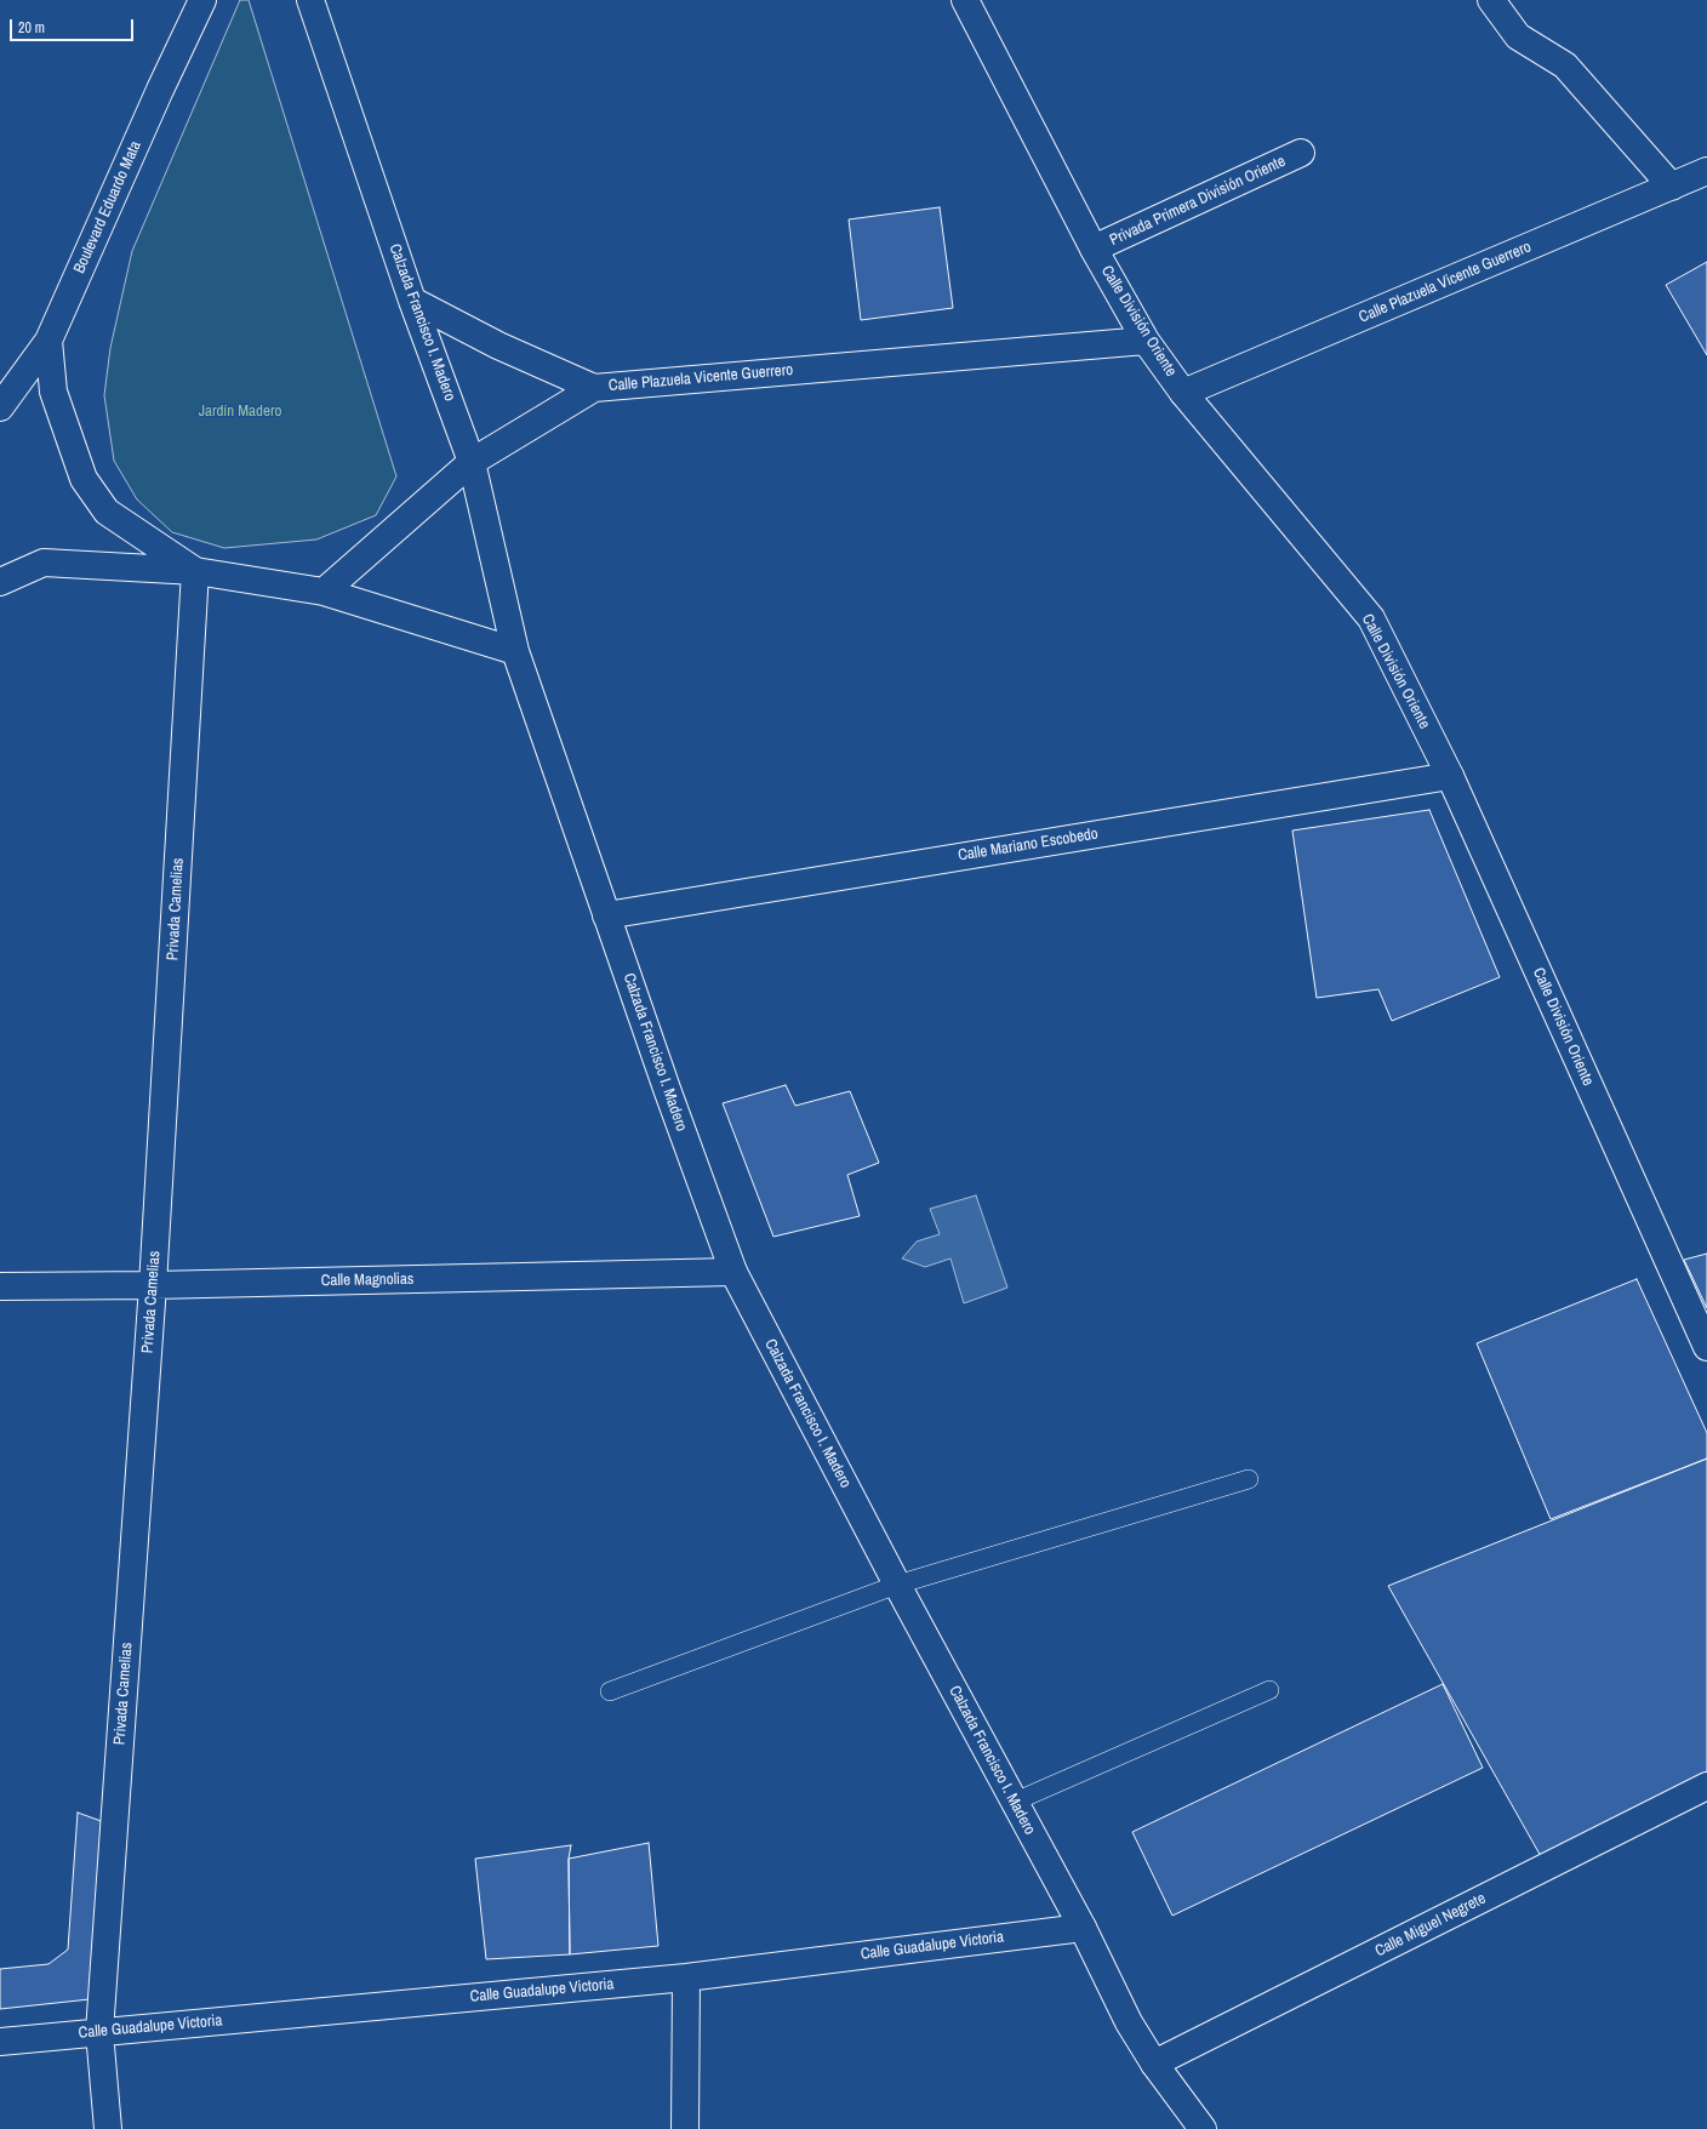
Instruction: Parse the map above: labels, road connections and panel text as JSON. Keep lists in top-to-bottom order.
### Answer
{
  "streets": {
    "street": [
      "Privada Primera División Oriente",
      "Boulevard Eduardo Mata",
      "Calle Plazuela Vicente Guerrero",
      "Calle División Oriente",
      "Calzada Francisco I. Madero",
      "Calle Mariano Escobedo",
      "Privada Camelias",
      "Calle Magnolias",
      "Calle Miguel Negrete",
      "Calle Guadalupe Victoria"
    ]
  },
  "crossings": [
    ["Privada Primera División Oriente", "Calle División Oriente"],
    ["Calle Plazuela Vicente Guerrero", "Calle División Oriente"],
    ["Calle Plazuela Vicente Guerrero", "Calzada Francisco I. Madero"],
    ["Calle División Oriente", "Calle Mariano Escobedo"],
    ["Calzada Francisco I. Madero", "Calle Mariano Escobedo"],
    ["Calzada Francisco I. Madero", "Calle Magnolias"],
    ["Calzada Francisco I. Madero", "Calle Miguel Negrete"],
    ["Calzada Francisco I. Madero", "Calle Guadalupe Victoria"],
    ["Privada Camelias", "Calle Magnolias"],
    ["Privada Camelias", "Calle Guadalupe Victoria"]
  ],
  "parks": ["Jardín Madero"],
  "scale_bar": "20 m"
}
